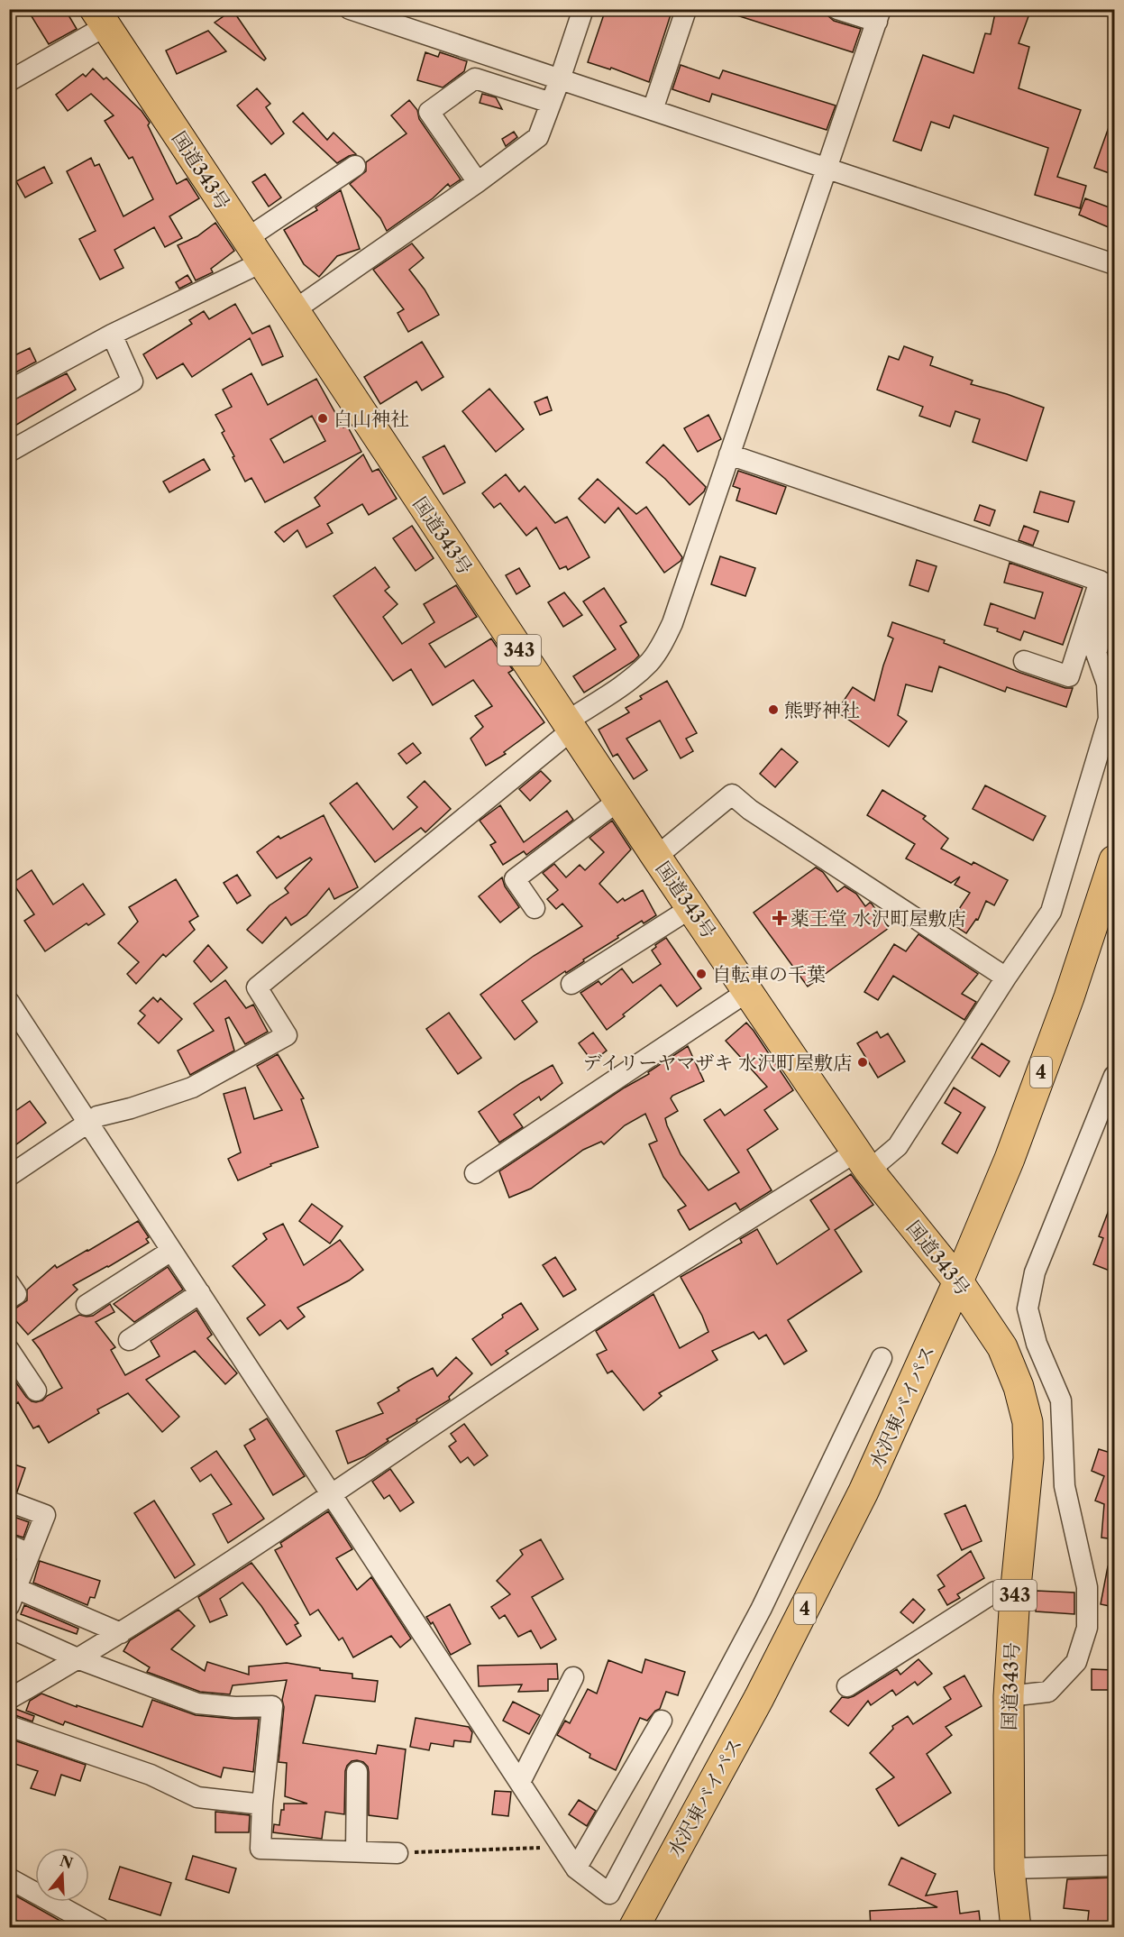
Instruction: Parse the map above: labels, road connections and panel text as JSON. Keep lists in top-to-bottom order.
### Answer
{
  "streets": {
    "highway": [
      "国道343号",
      "343",
      "4",
      "水沢東バイパス"
    ]
  },
  "crossings": [
    ["国道343号", "水沢東バイパス"]
  ],
  "places": {
    "other": [
      "白山神社",
      "熊野神社",
      "自転車の千葉",
      "デイリーヤマザキ 水沢町屋敷店"
    ],
    "health": ["薬王堂 水沢町屋敷店"]
  },
  "north": "top"
}
